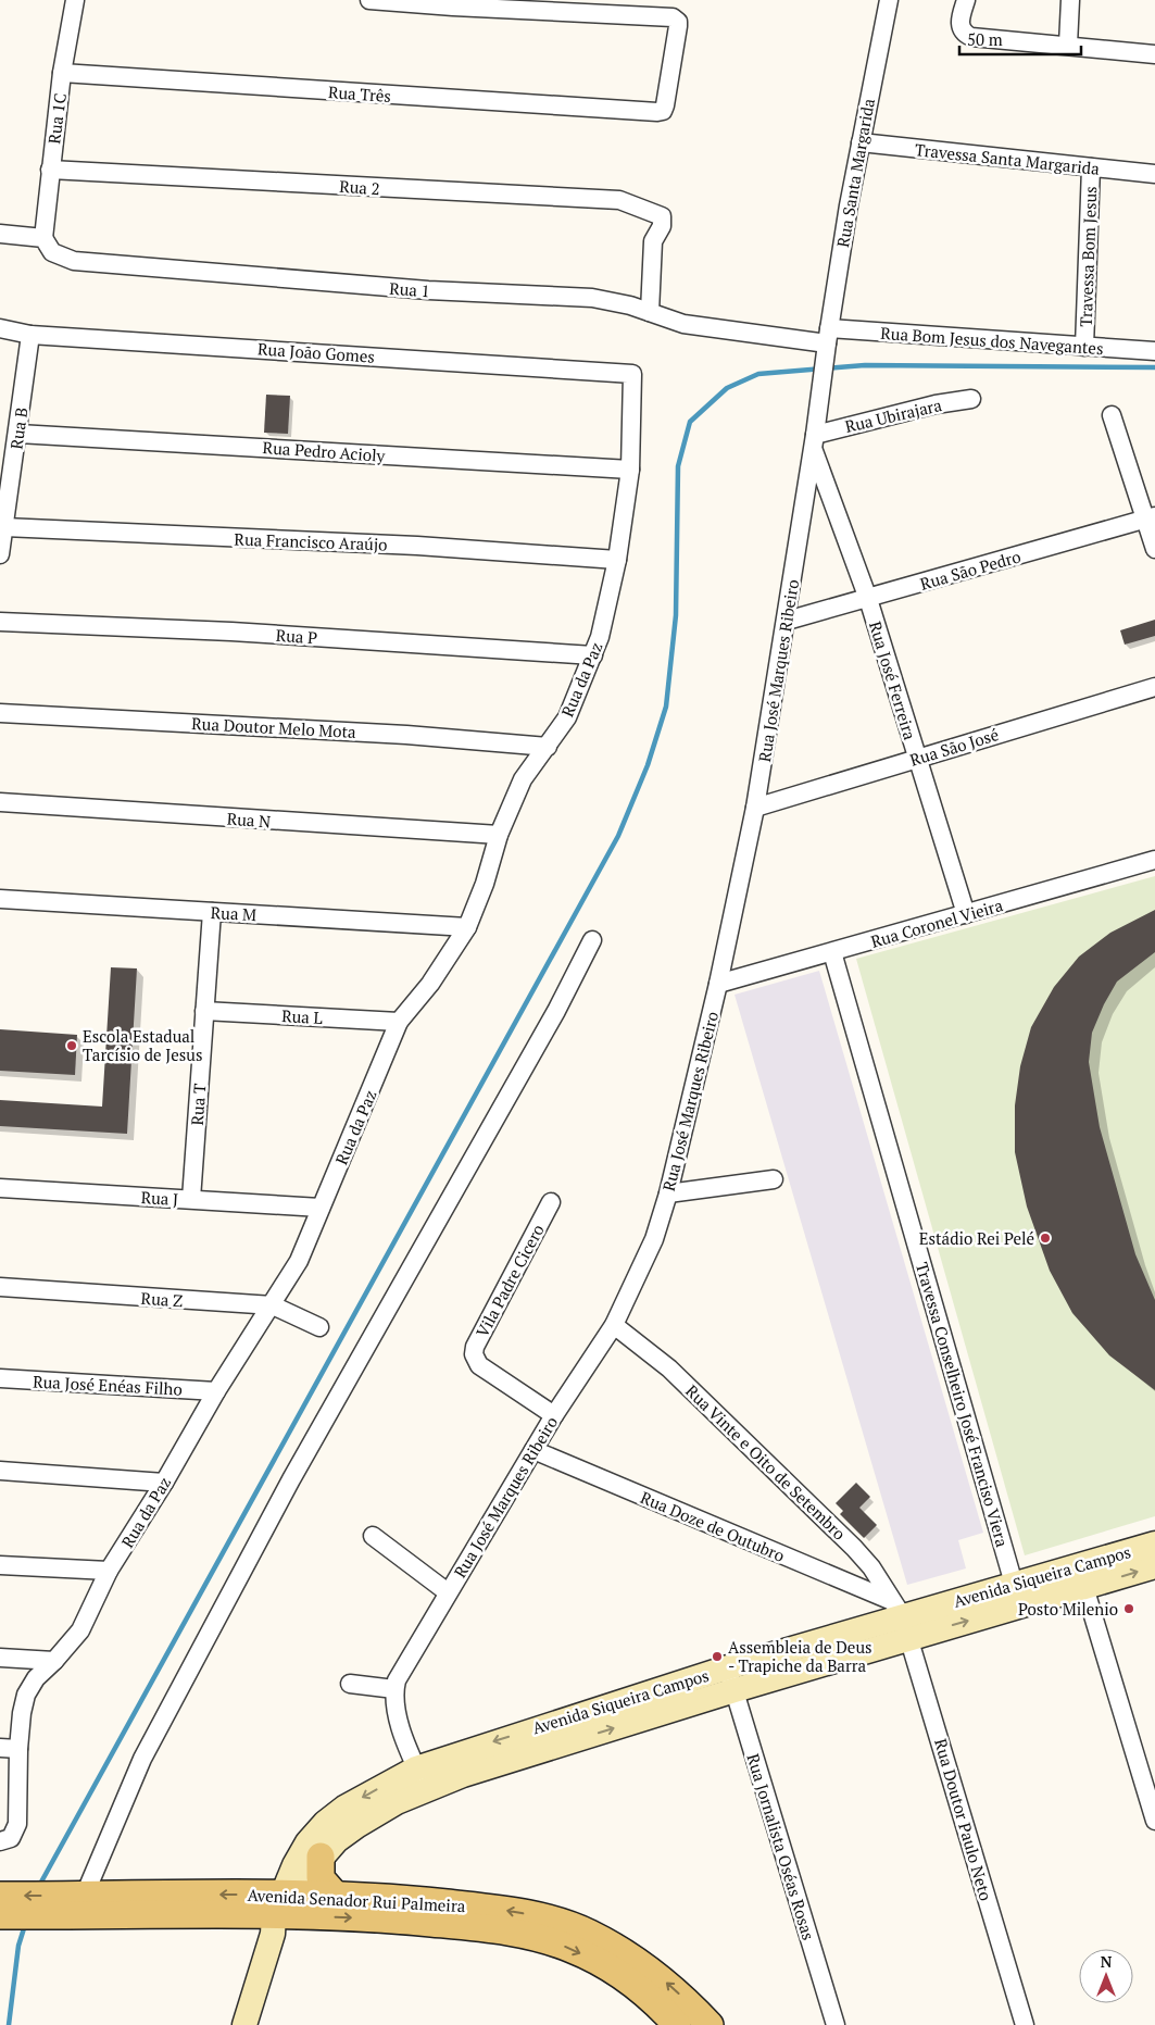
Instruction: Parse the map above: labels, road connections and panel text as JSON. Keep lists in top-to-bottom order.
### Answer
{
  "streets": {
    "main road": ["Avenida Siqueira Campos", "Avenida Senador Rui Palmeira"],
    "street": [
      "Rua Três",
      "Rua 1C",
      "Travessa Santa Margarida",
      "Rua Santa Margarida",
      "Rua 2",
      "Travessa Bom Jesus",
      "Rua 1",
      "Rua Bom Jesus dos Navegantes",
      "Rua João Gomes",
      "Rua Ubirajara",
      "Rua B",
      "Rua Pedro Acioly",
      "Rua Francisco Araújo",
      "Rua São Pedro",
      "Rua P",
      "Rua José Marques Ribeiro",
      "Rua da Paz",
      "Rua José Ferreira",
      "Rua Doutor Melo Mota",
      "Rua São José",
      "Rua N",
      "Rua M",
      "Rua Coronel Vieira",
      "Rua L",
      "Rua T",
      "Rua J",
      "Vila Padre Cicero",
      "Rua Z",
      "Rua José Enéas Filho",
      "Travessa Conselheiro José Franciso Viera",
      "Rua Vinte e Oito de Setembro",
      "Rua Doze de Outubro",
      "Rua Doutor Paulo Neto",
      "Rua Jornalista Oséas Rosas"
    ]
  },
  "crossings": [
    ["Rua Três", "Rua 1C"],
    ["Rua 1C", "Rua 2"],
    ["Rua 1C", "Rua 1"],
    ["Travessa Santa Margarida", "Rua Santa Margarida"],
    ["Travessa Santa Margarida", "Travessa Bom Jesus"],
    ["Rua Santa Margarida", "Rua 1"],
    ["Rua Santa Margarida", "Rua Bom Jesus dos Navegantes"],
    ["Rua Santa Margarida", "Rua José Marques Ribeiro"],
    ["Rua 2", "Rua 1"],
    ["Travessa Bom Jesus", "Rua Bom Jesus dos Navegantes"],
    ["Rua 1", "Rua Bom Jesus dos Navegantes"],
    ["Rua 1", "Rua José Marques Ribeiro"],
    ["Rua Bom Jesus dos Navegantes", "Rua José Marques Ribeiro"],
    ["Rua João Gomes", "Rua B"],
    ["Rua João Gomes", "Rua da Paz"],
    ["Rua Ubirajara", "Rua José Marques Ribeiro"],
    ["Rua Ubirajara", "Rua José Ferreira"],
    ["Rua B", "Rua Pedro Acioly"],
    ["Rua B", "Rua Francisco Araújo"],
    ["Rua Pedro Acioly", "Rua da Paz"],
    ["Rua Francisco Araújo", "Rua da Paz"],
    ["Rua São Pedro", "Rua José Marques Ribeiro"],
    ["Rua São Pedro", "Rua José Ferreira"],
    ["Rua P", "Rua da Paz"],
    ["Rua José Marques Ribeiro", "Rua José Ferreira"],
    ["Rua José Marques Ribeiro", "Rua São José"],
    ["Rua José Marques Ribeiro", "Rua Coronel Vieira"],
    ["Rua José Marques Ribeiro", "Vila Padre Cicero"],
    ["Rua José Marques Ribeiro", "Rua Vinte e Oito de Setembro"],
    ["Rua José Marques Ribeiro", "Rua Doze de Outubro"],
    ["Rua da Paz", "Rua Doutor Melo Mota"],
    ["Rua da Paz", "Rua N"],
    ["Rua da Paz", "Rua M"],
    ["Rua da Paz", "Rua L"],
    ["Rua da Paz", "Rua J"],
    ["Rua da Paz", "Rua Z"],
    ["Rua da Paz", "Rua José Enéas Filho"],
    ["Rua José Ferreira", "Rua São José"],
    ["Rua José Ferreira", "Rua Coronel Vieira"],
    ["Rua M", "Rua T"],
    ["Rua Coronel Vieira", "Travessa Conselheiro José Franciso Viera"],
    ["Rua L", "Rua T"],
    ["Rua T", "Rua J"],
    ["Travessa Conselheiro José Franciso Viera", "Avenida Siqueira Campos"],
    ["Rua Vinte e Oito de Setembro", "Rua Doze de Outubro"],
    ["Rua Vinte e Oito de Setembro", "Avenida Siqueira Campos"],
    ["Rua Vinte e Oito de Setembro", "Rua Doutor Paulo Neto"],
    ["Rua Doze de Outubro", "Avenida Siqueira Campos"],
    ["Rua Doze de Outubro", "Rua Doutor Paulo Neto"],
    ["Avenida Siqueira Campos", "Rua Doutor Paulo Neto"],
    ["Avenida Siqueira Campos", "Rua Jornalista Oséas Rosas"],
    ["Avenida Siqueira Campos", "Avenida Senador Rui Palmeira"]
  ],
  "places": [
    "Escola Estadual Tarcísio de Jesus",
    "Estádio Rei Pelé",
    "Posto Milenio",
    "Assembleia de Deus - Trapiche da Barra"
  ],
  "scale_bar": "50 m",
  "north": "top"
}
